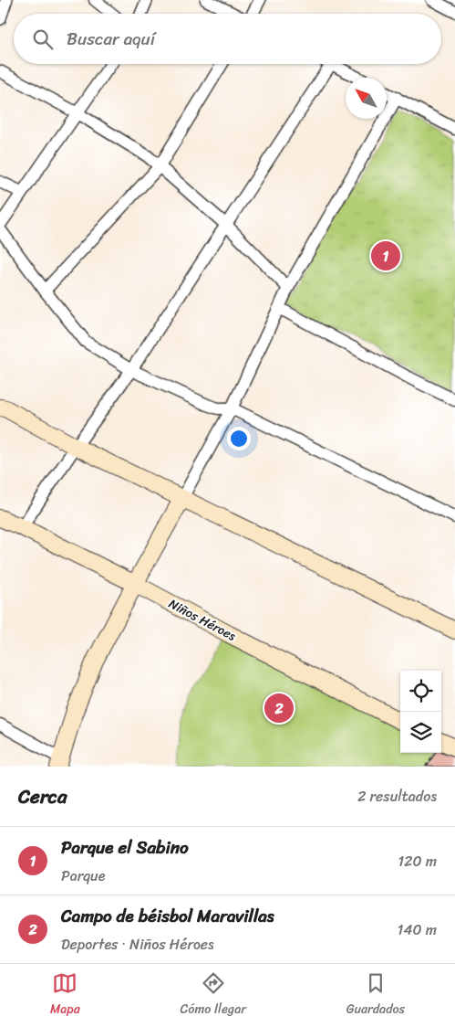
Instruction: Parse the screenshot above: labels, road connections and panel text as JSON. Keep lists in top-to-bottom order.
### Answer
{
  "streets": {
    "main road": ["Niños Héroes"]
  },
  "north": "top left",
  "page": {
    "search": "Buscar aquí",
    "pins": ["1", "2"],
    "heading": ["Cerca", "2 resultados"],
    "list": [
      {
        "mark": "1",
        "name": "Parque el Sabino",
        "note": "Parque",
        "value": "120 m"
      },
      {
        "mark": "2",
        "name": "Campo de béisbol Maravillas",
        "note": "Deportes · Niños Héroes",
        "value": "140 m"
      }
    ],
    "nav": ["Mapa", "Cómo llegar", "Guardados"]
  }
}
